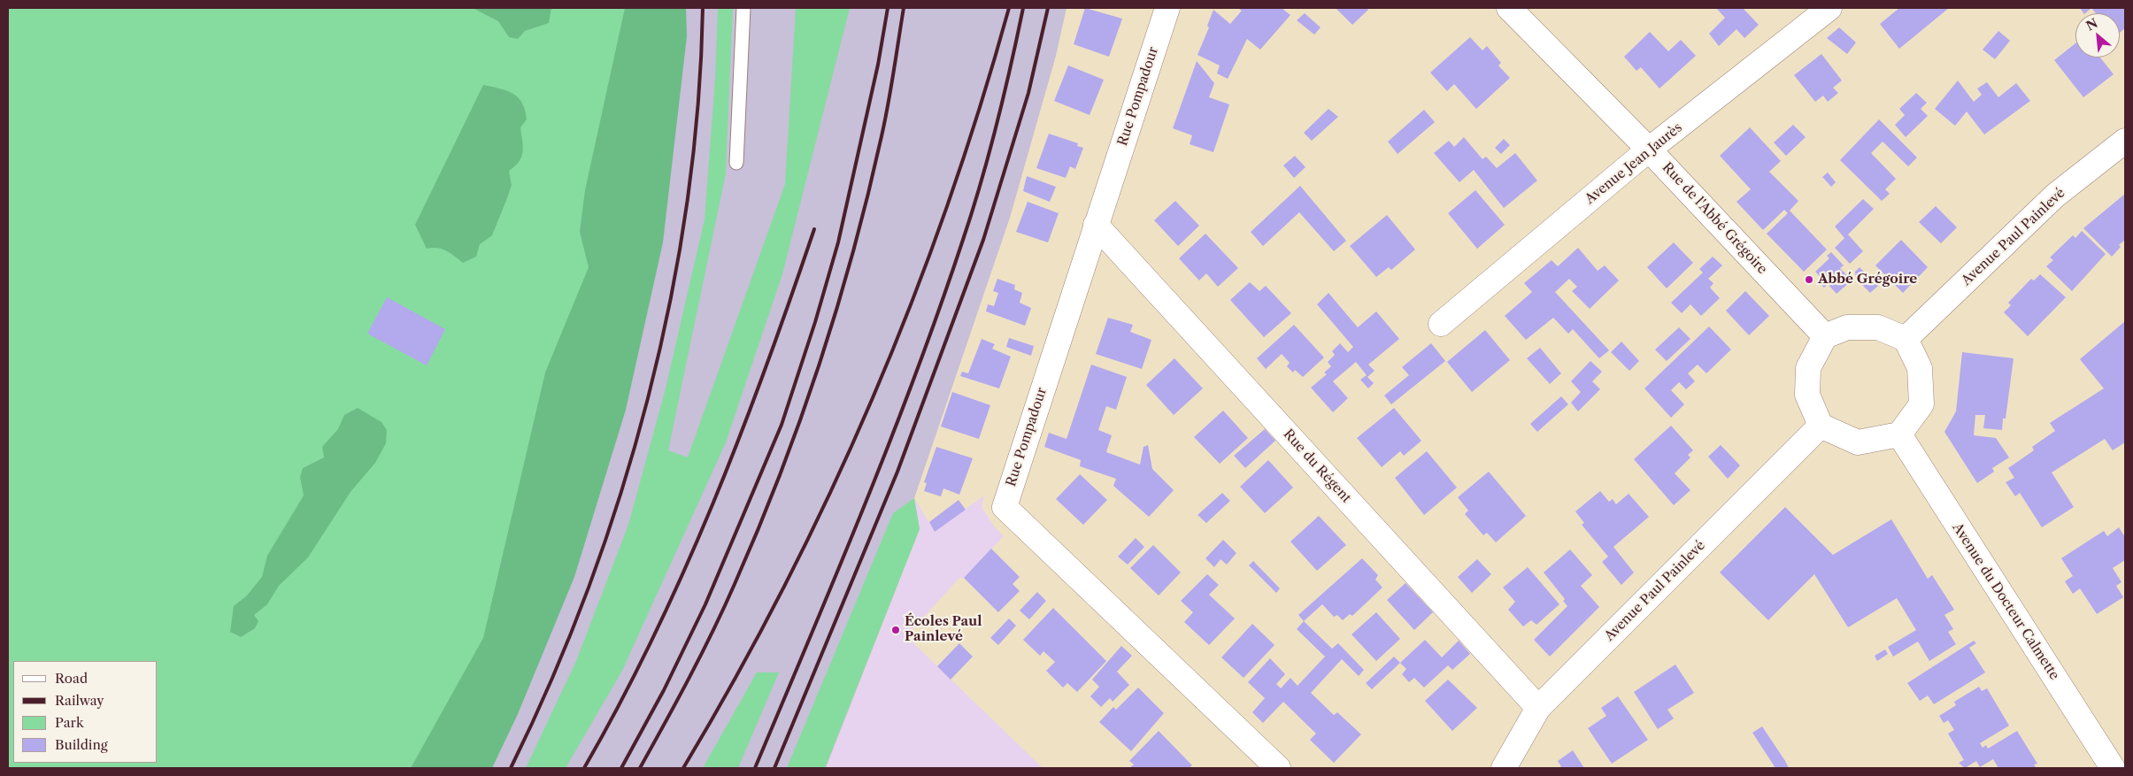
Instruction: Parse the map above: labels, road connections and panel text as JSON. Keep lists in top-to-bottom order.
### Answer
{
  "streets": {
    "street": [
      "Rue Pompadour",
      "Avenue Jean Jaurès",
      "Rue de l'Abbé Grégoire",
      "Avenue Paul Painlevé",
      "Rue du Régent",
      "Avenue du Docteur Calmette"
    ]
  },
  "crossings": [
    ["Rue Pompadour", "Rue du Régent"],
    ["Avenue Jean Jaurès", "Rue de l'Abbé Grégoire"],
    ["Rue de l'Abbé Grégoire", "Avenue Paul Painlevé"],
    ["Rue de l'Abbé Grégoire", "Avenue du Docteur Calmette"],
    ["Avenue Paul Painlevé", "Rue du Régent"],
    ["Avenue Paul Painlevé", "Avenue du Docteur Calmette"]
  ],
  "places": ["Abbé Grégoire", "Écoles Paul Painlevé"],
  "legend": [
    "Road",
    "Railway",
    "Park",
    "Building"
  ],
  "north": "top left"
}
